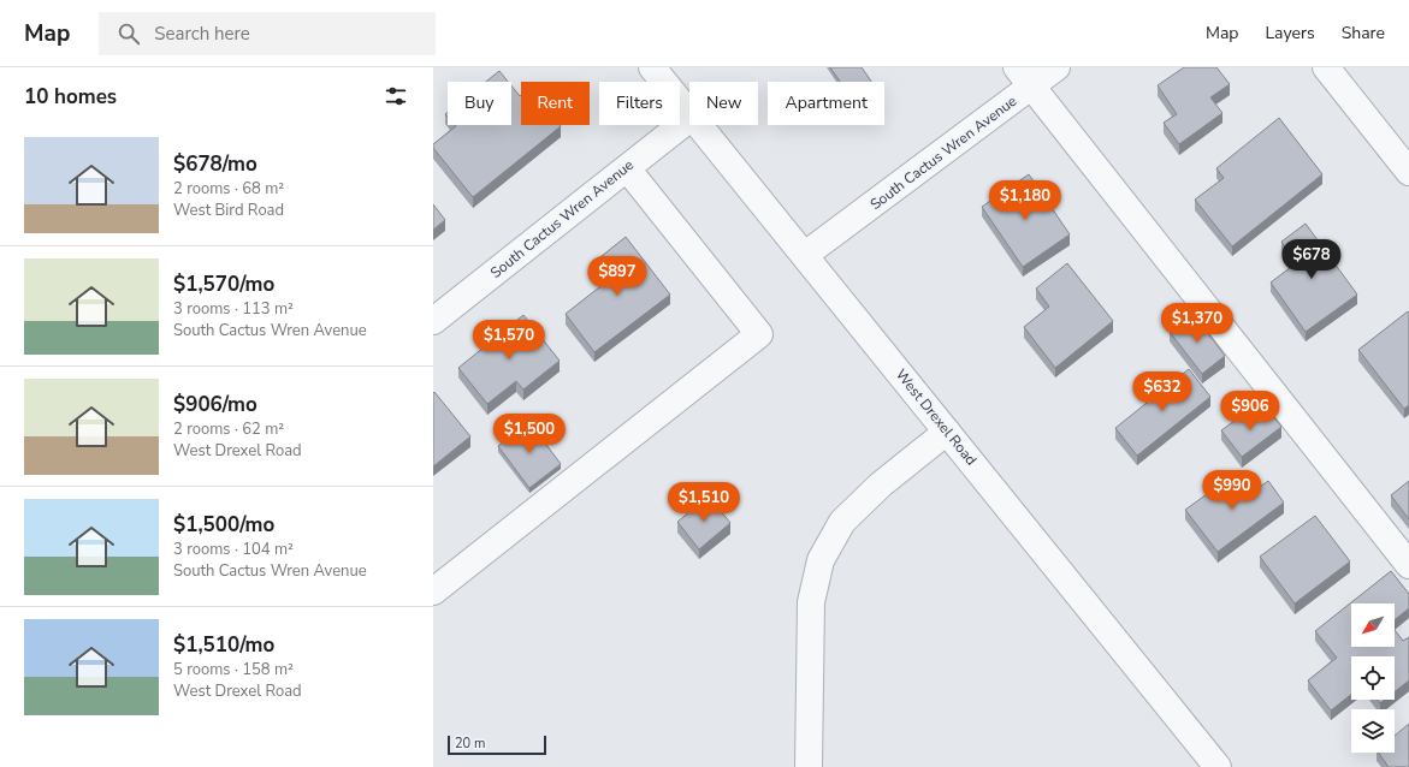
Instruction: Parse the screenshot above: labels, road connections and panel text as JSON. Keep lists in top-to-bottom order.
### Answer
{
  "streets": {
    "street": ["South Cactus Wren Avenue", "West Drexel Road"]
  },
  "crossings": [
    ["South Cactus Wren Avenue", "West Drexel Road"]
  ],
  "scale_bar": "20 m",
  "north": "bottom left",
  "page": {
    "header": "Map",
    "search": "Search here",
    "nav": ["Map", "Layers", "Share"],
    "heading": "10 homes",
    "chip": [
      "Buy",
      "Rent",
      "Filters",
      "New",
      "Apartment"
    ],
    "list": [
      {
        "name": "$678/mo",
        "note": "2 rooms · 68 m² · West Bird Road"
      },
      {
        "name": "$1,570/mo",
        "note": "3 rooms · 113 m² · South Cactus Wren Avenue"
      },
      {
        "name": "$906/mo",
        "note": "2 rooms · 62 m² · West Drexel Road"
      },
      {
        "name": "$1,500/mo",
        "note": "3 rooms · 104 m² · South Cactus Wren Avenue"
      },
      {
        "name": "$1,510/mo",
        "note": "5 rooms · 158 m² · West Drexel Road"
      }
    ],
    "price": [
      "$1,180",
      "$678",
      "$897",
      "$1,370",
      "$1,570",
      "$632",
      "$906",
      "$1,500",
      "$990",
      "$1,510"
    ],
    "scale": "20 m"
  }
}
